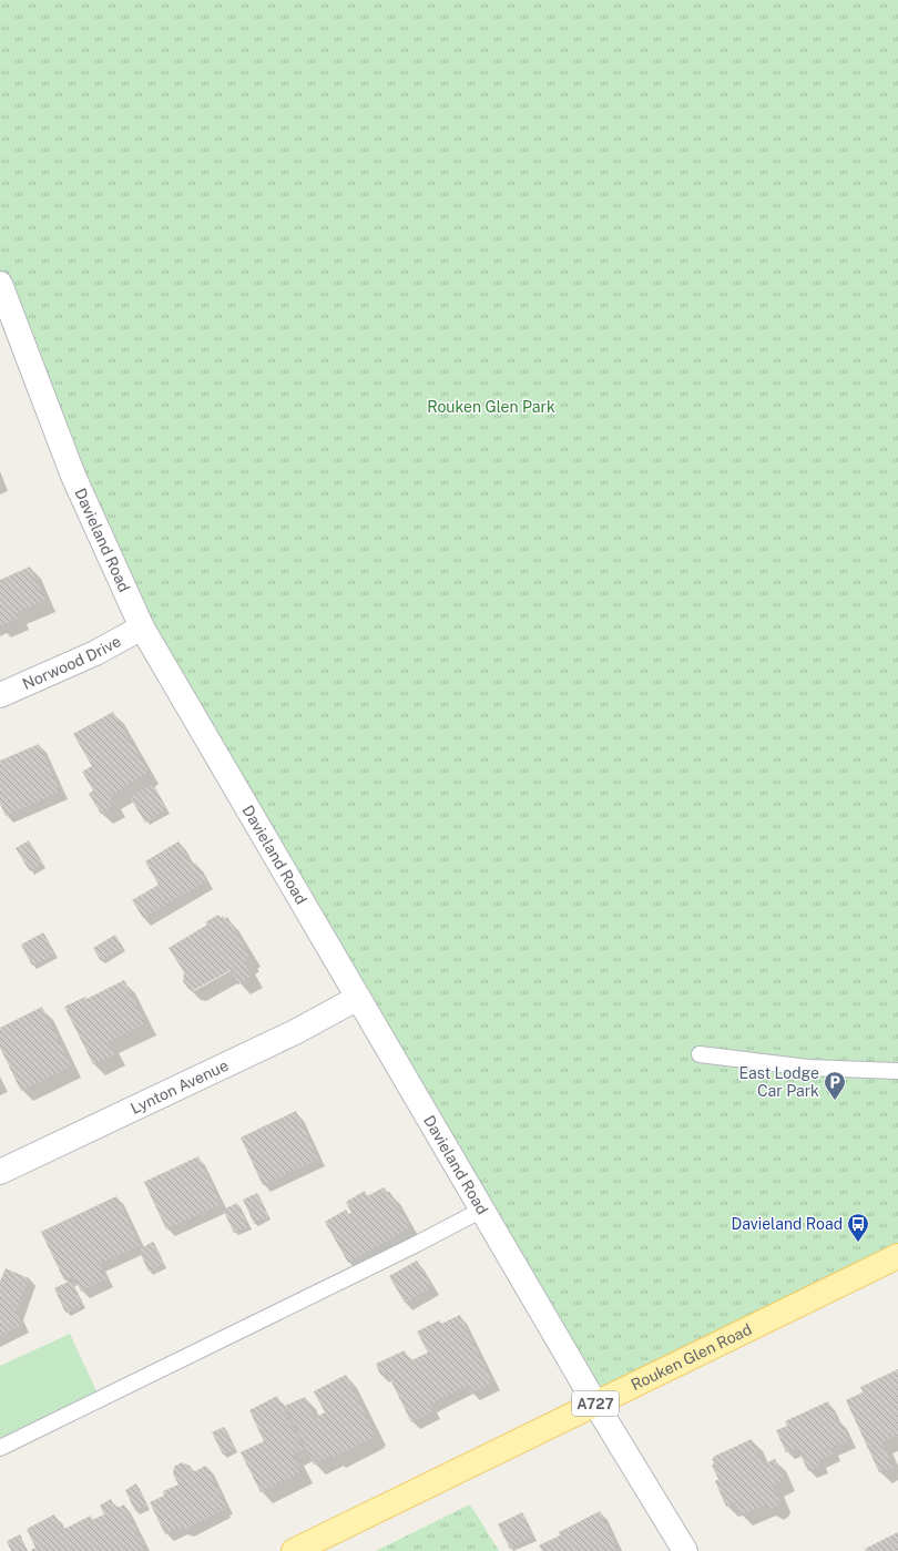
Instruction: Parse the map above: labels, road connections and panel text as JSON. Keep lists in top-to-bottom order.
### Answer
{
  "streets": {
    "main road": ["Rouken Glen Road", "A727"],
    "street": ["Davieland Road", "Norwood Drive", "Lynton Avenue"]
  },
  "crossings": [
    ["Davieland Road", "Norwood Drive"],
    ["Davieland Road", "Lynton Avenue"],
    ["Davieland Road", "Rouken Glen Road"]
  ],
  "parks": ["Rouken Glen Park"],
  "places": {
    "parking": ["East Lodge Car Park"],
    "bus stop": ["Davieland Road"]
  }
}
